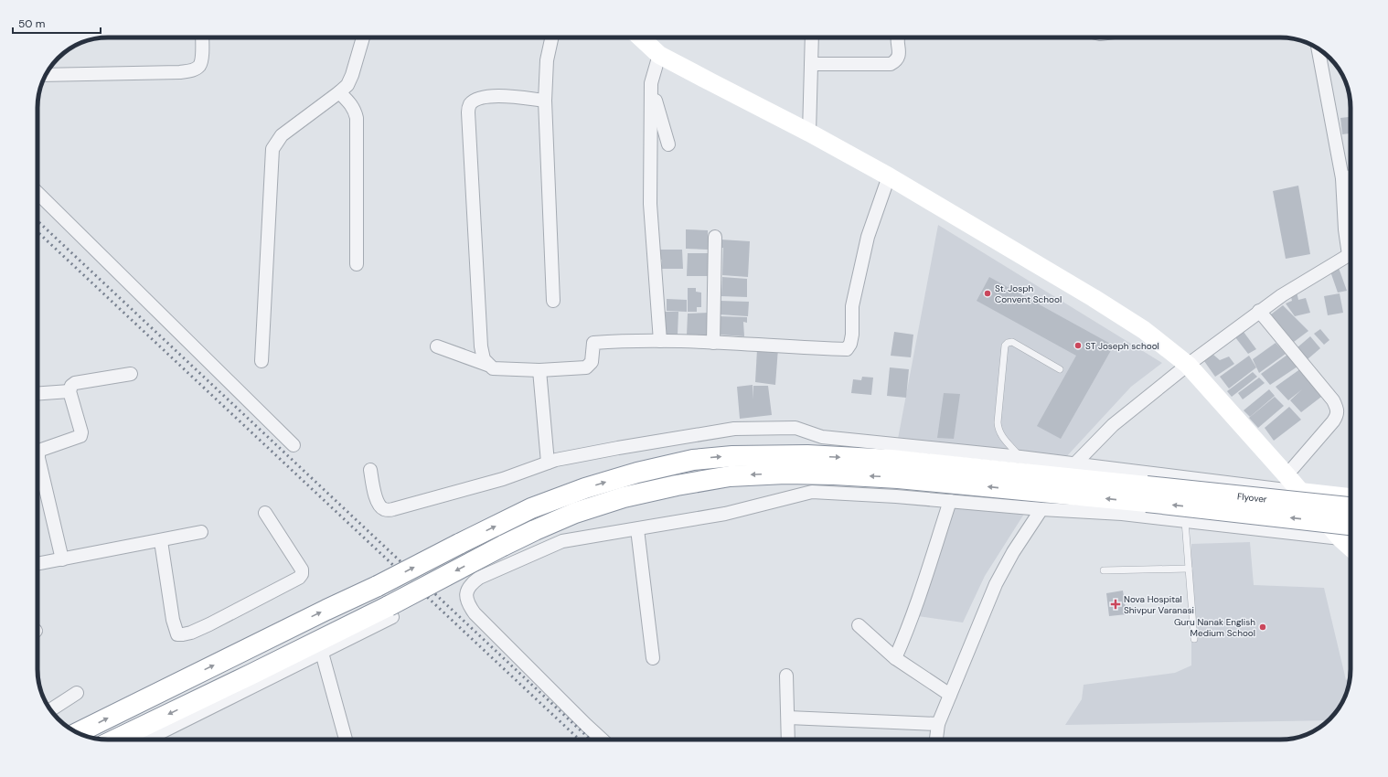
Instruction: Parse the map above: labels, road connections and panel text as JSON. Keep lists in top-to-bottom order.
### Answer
{
  "streets": {
    "highway": ["Flyover"]
  },
  "places": {
    "other": ["St. Josph Convent School", "ST Joseph school", "Guru Nanak English Medium School"],
    "health": ["Nova Hospital Shivpur Varanasi"]
  },
  "scale_bar": "50 m"
}
